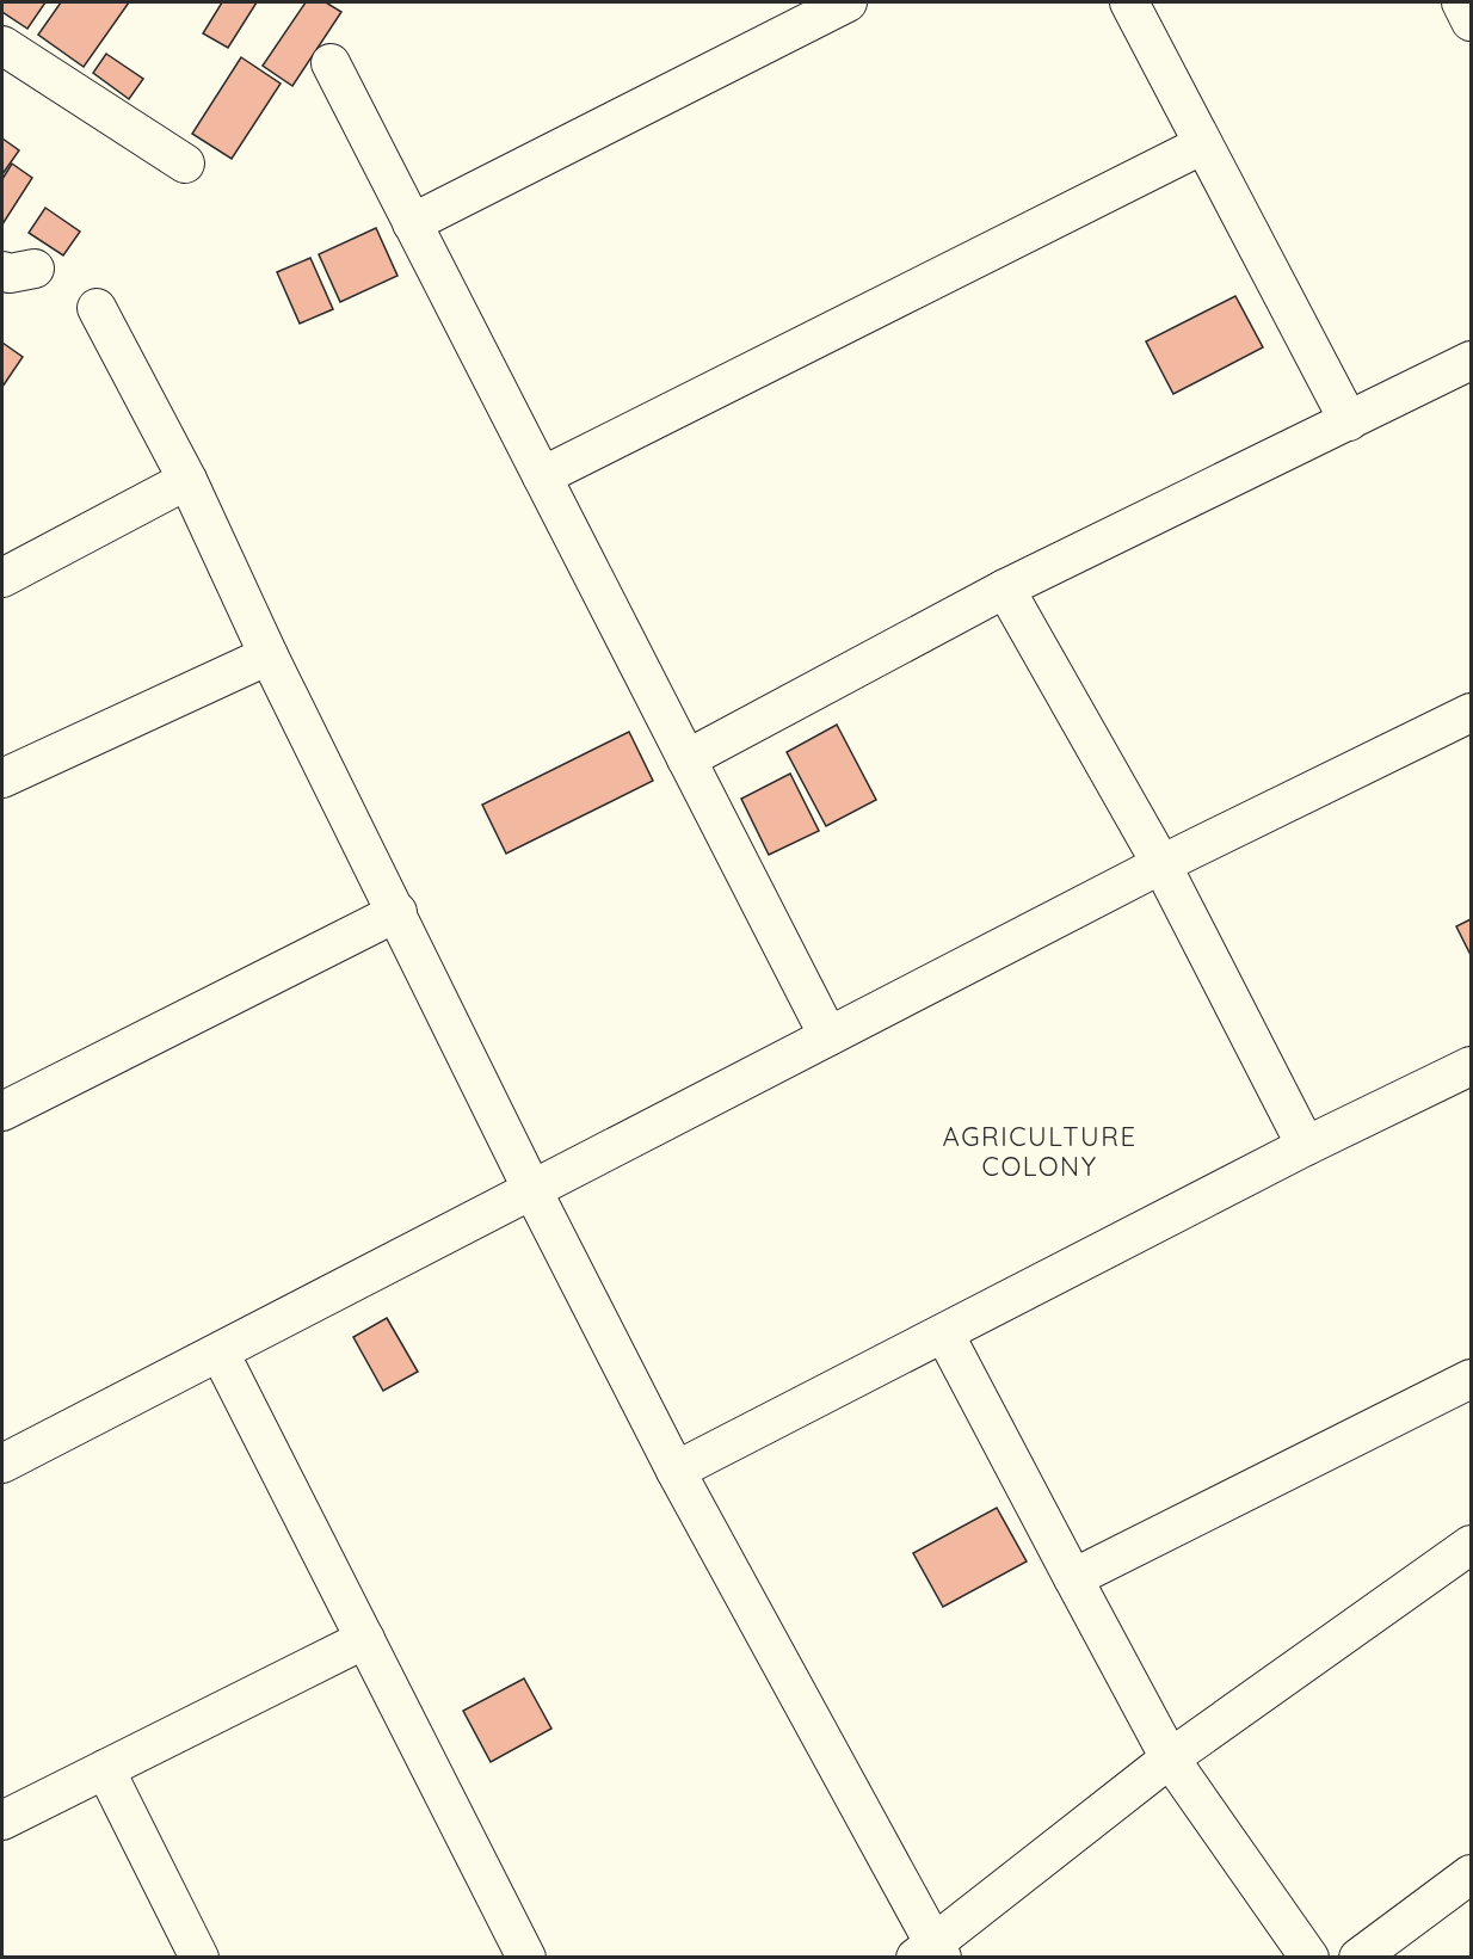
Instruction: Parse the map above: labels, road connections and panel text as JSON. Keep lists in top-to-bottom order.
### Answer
{
  "districts": ["AGRICULTURE COLONY"]
}
